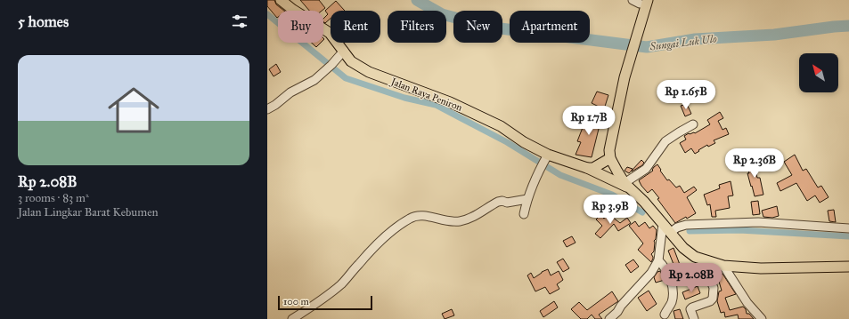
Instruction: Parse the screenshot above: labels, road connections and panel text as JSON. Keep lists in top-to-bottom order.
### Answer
{
  "streets": {
    "main road": ["Jalan Raya Peniron"]
  },
  "water": ["Sungai Luk Ulo"],
  "scale_bar": "100 m",
  "north": "top left",
  "page": {
    "heading": "5 homes",
    "chip": [
      "Buy",
      "Rent",
      "Filters",
      "New",
      "Apartment"
    ],
    "list": [
      {
        "name": "Rp 2.08B",
        "note": "3 rooms · 83 m² · Jalan Lingkar Barat Kebumen"
      }
    ],
    "price": [
      "Rp 1.65B",
      "Rp 1.7B",
      "Rp 2.36B",
      "Rp 3.9B",
      "Rp 2.08B"
    ],
    "scale": "100 m"
  }
}
